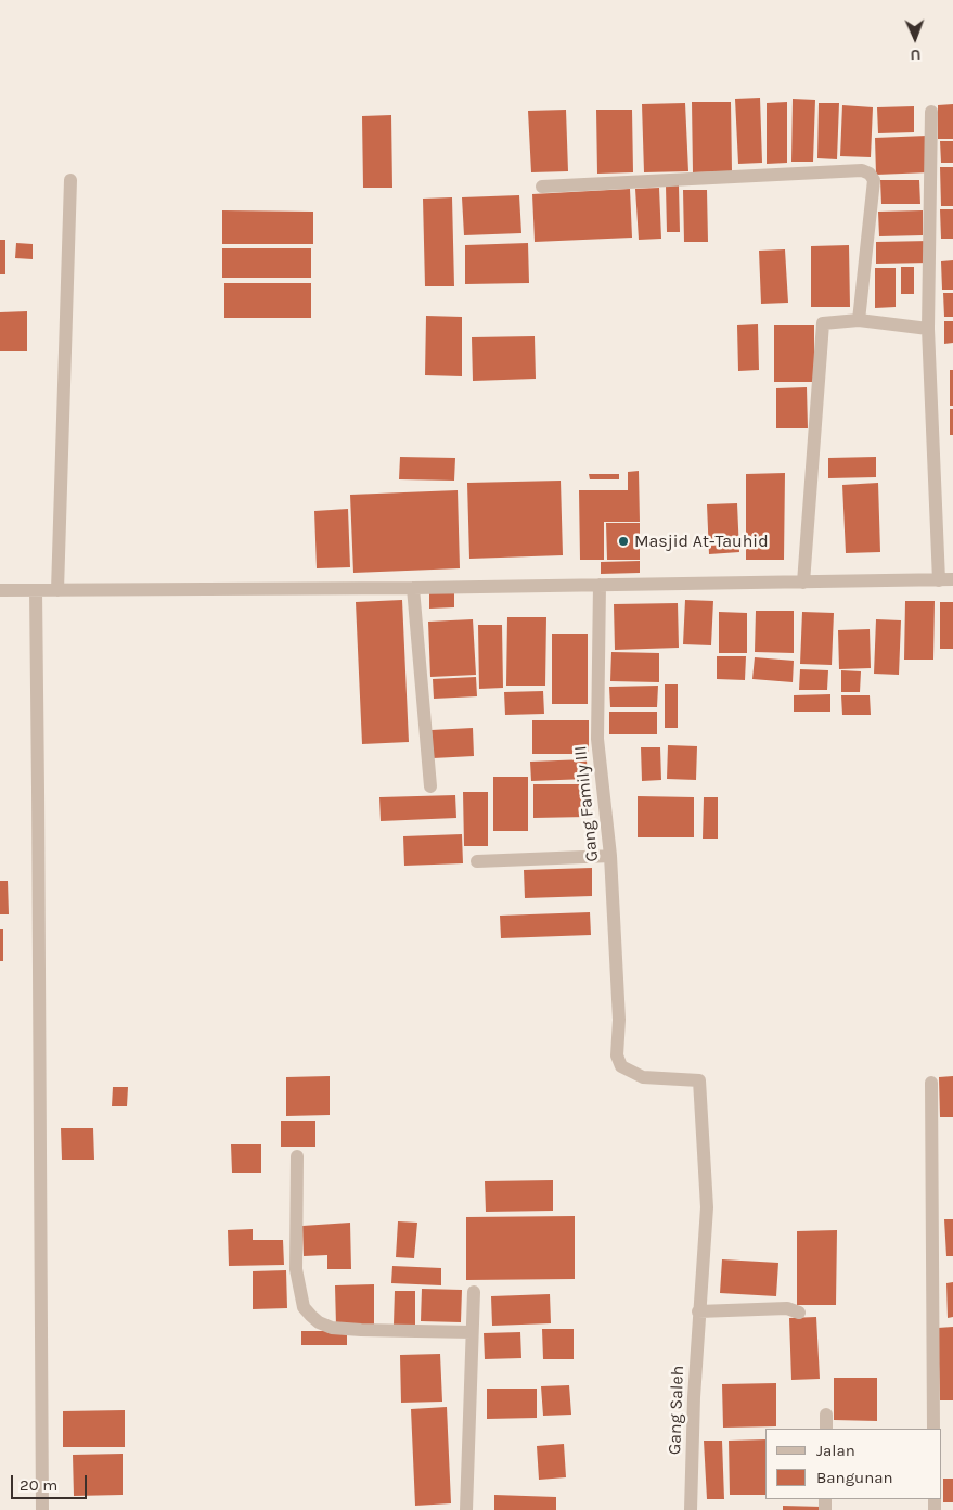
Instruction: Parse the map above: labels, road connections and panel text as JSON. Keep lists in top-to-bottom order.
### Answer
{
  "streets": {
    "street": ["Gang Family III", "Gang Saleh"]
  },
  "crossings": [
    ["Gang Family III", "Gang Saleh"]
  ],
  "places": ["Masjid At-Tauhid"],
  "legend": ["Jalan", "Bangunan"],
  "scale_bar": "20 m",
  "north": "bottom"
}
